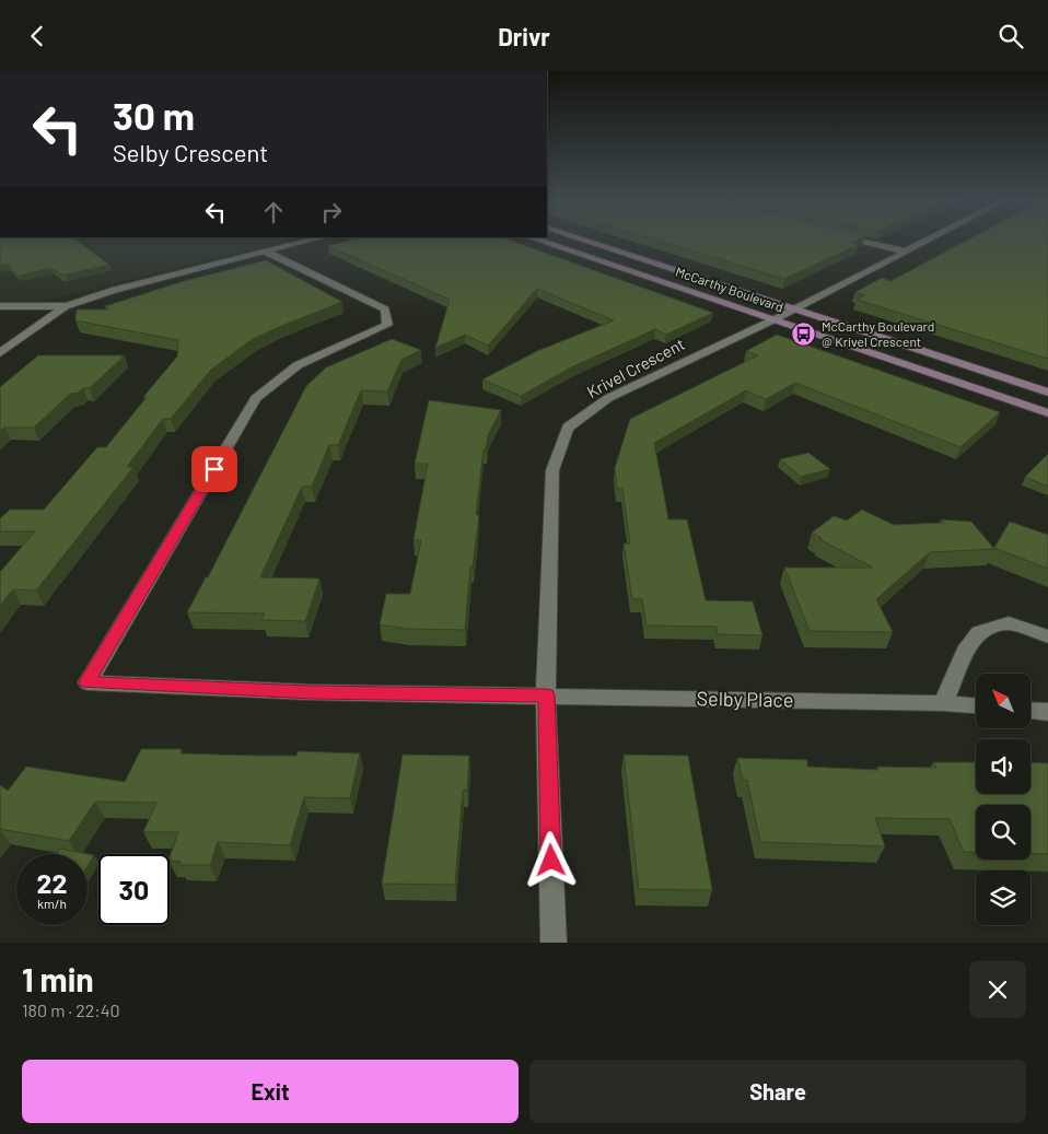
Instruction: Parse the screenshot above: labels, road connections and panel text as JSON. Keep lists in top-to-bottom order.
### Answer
{
  "streets": {
    "main road": ["McCarthy Boulevard"],
    "street": ["Krivel Crescent", "Selby Place"]
  },
  "crossings": [
    ["McCarthy Boulevard", "Krivel Crescent"],
    ["Krivel Crescent", "Selby Place"]
  ],
  "places": {
    "bus stop": ["McCarthy Boulevard @ Krivel Crescent"]
  },
  "north": "top left",
  "page": {
    "header": "Drivr",
    "turn": ["30 m", "Selby Crescent"],
    "speed": "22 km/h",
    "limit": "30",
    "heading": ["1 min", "180 m · 22:40"],
    "buttons": ["Exit", "Share"]
  }
}
